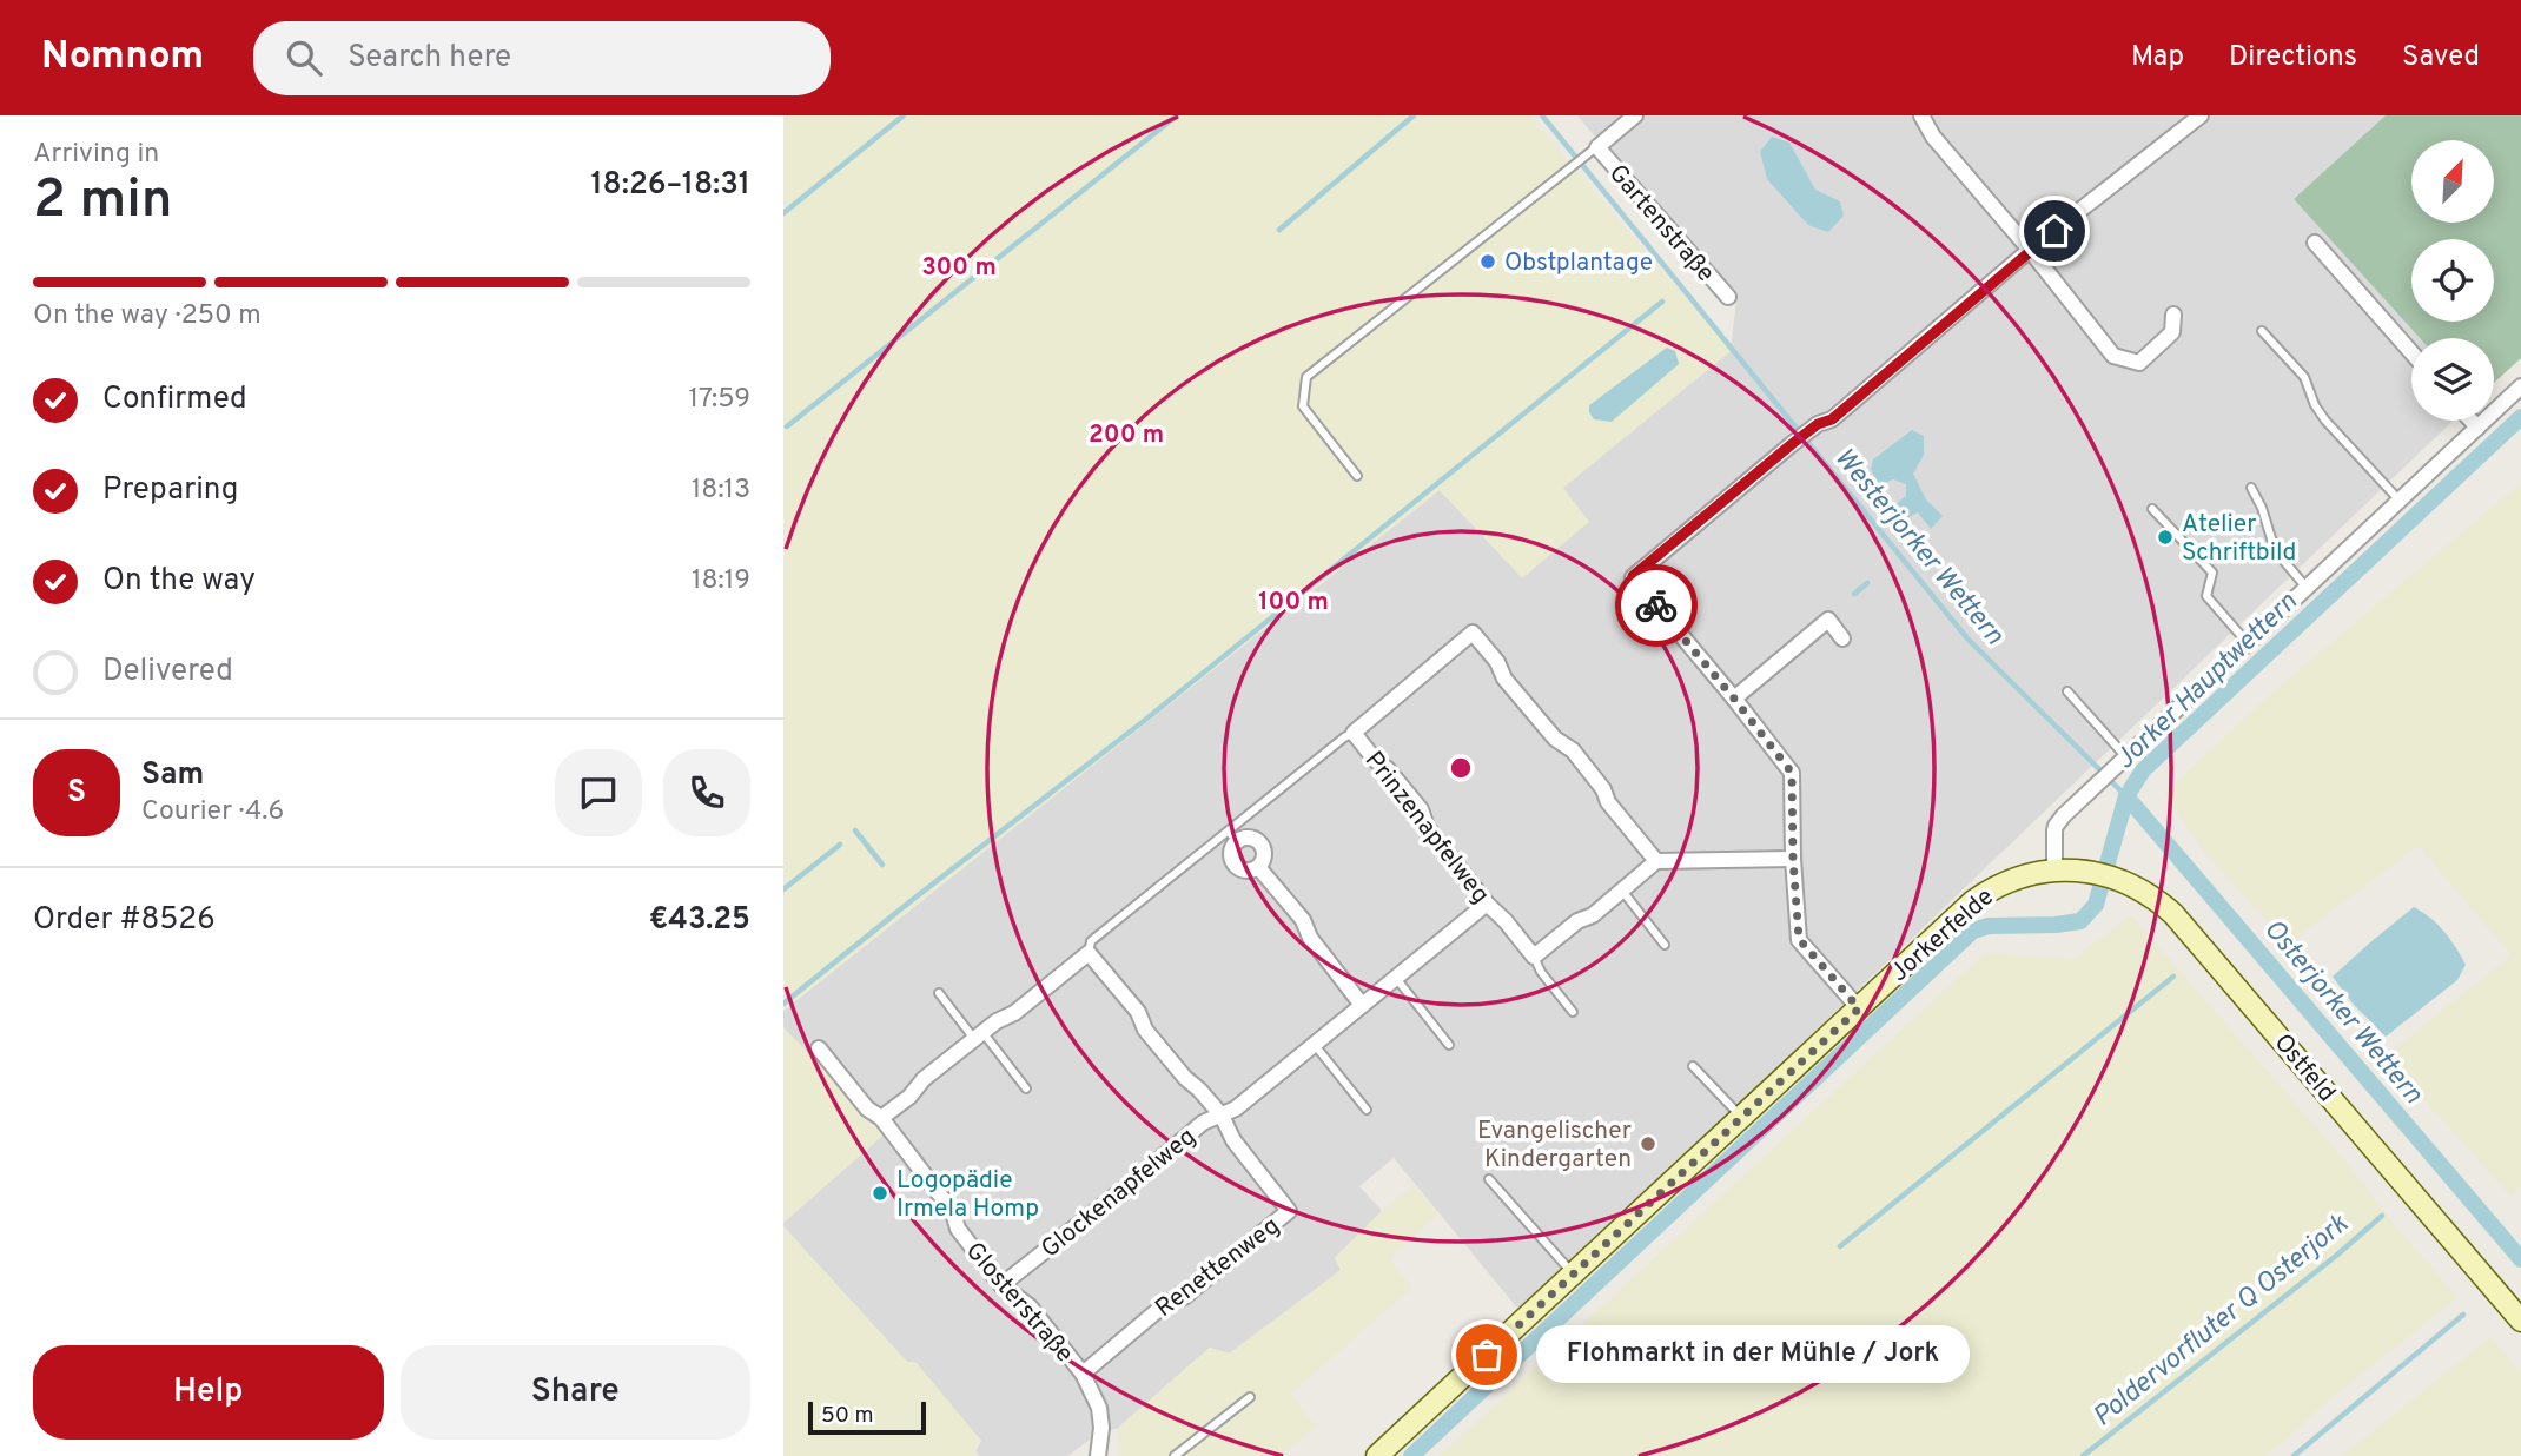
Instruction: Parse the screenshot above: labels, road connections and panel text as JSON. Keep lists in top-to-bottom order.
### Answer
{
  "streets": {
    "street": [
      "Gartenstraße",
      "Prinzenapfelweg",
      "Jorkerfelde",
      "Ostfeld",
      "Glockenapfelweg",
      "Renettenweg",
      "Glosterstraße"
    ]
  },
  "crossings": [
    ["Prinzenapfelweg", "Glockenapfelweg"],
    ["Jorkerfelde", "Ostfeld"],
    ["Glockenapfelweg", "Renettenweg"],
    ["Glockenapfelweg", "Glosterstraße"],
    ["Renettenweg", "Glosterstraße"]
  ],
  "water": [
    "Westerjorker Wettern",
    "Jorker Hauptwettern",
    "Osterjorker Wettern",
    "Poldervorfluter Q Osterjork"
  ],
  "places": [
    "Obstplantage",
    "Atelier Schriftbild",
    "Evangelischer Kindergarten",
    "Logopädie Irmela Homp",
    "Flohmarkt in der Mühle / Jork"
  ],
  "scale_bar": "50 m",
  "north": "top right",
  "page": {
    "header": "Nomnom",
    "search": "Search here",
    "nav": ["Map", "Directions", "Saved"],
    "heading": ["2 min", "Arriving in", "18:26–18:31"],
    "panel": [
      "Sam",
      "Courier · 4.6",
      "Order #8526",
      "€43.25"
    ],
    "bar": "On the way · 250 m",
    "list": [
      ["Confirmed", "17:59"],
      ["Preparing", "18:13"],
      ["On the way", "18:19"],
      "Delivered"
    ],
    "round": "S",
    "bubble": "Flohmarkt in der Mühle / Jork",
    "buttons": ["Help", "Share"],
    "scale": "50 m"
  },
  "rings": ["300 m", "200 m", "100 m"]
}
